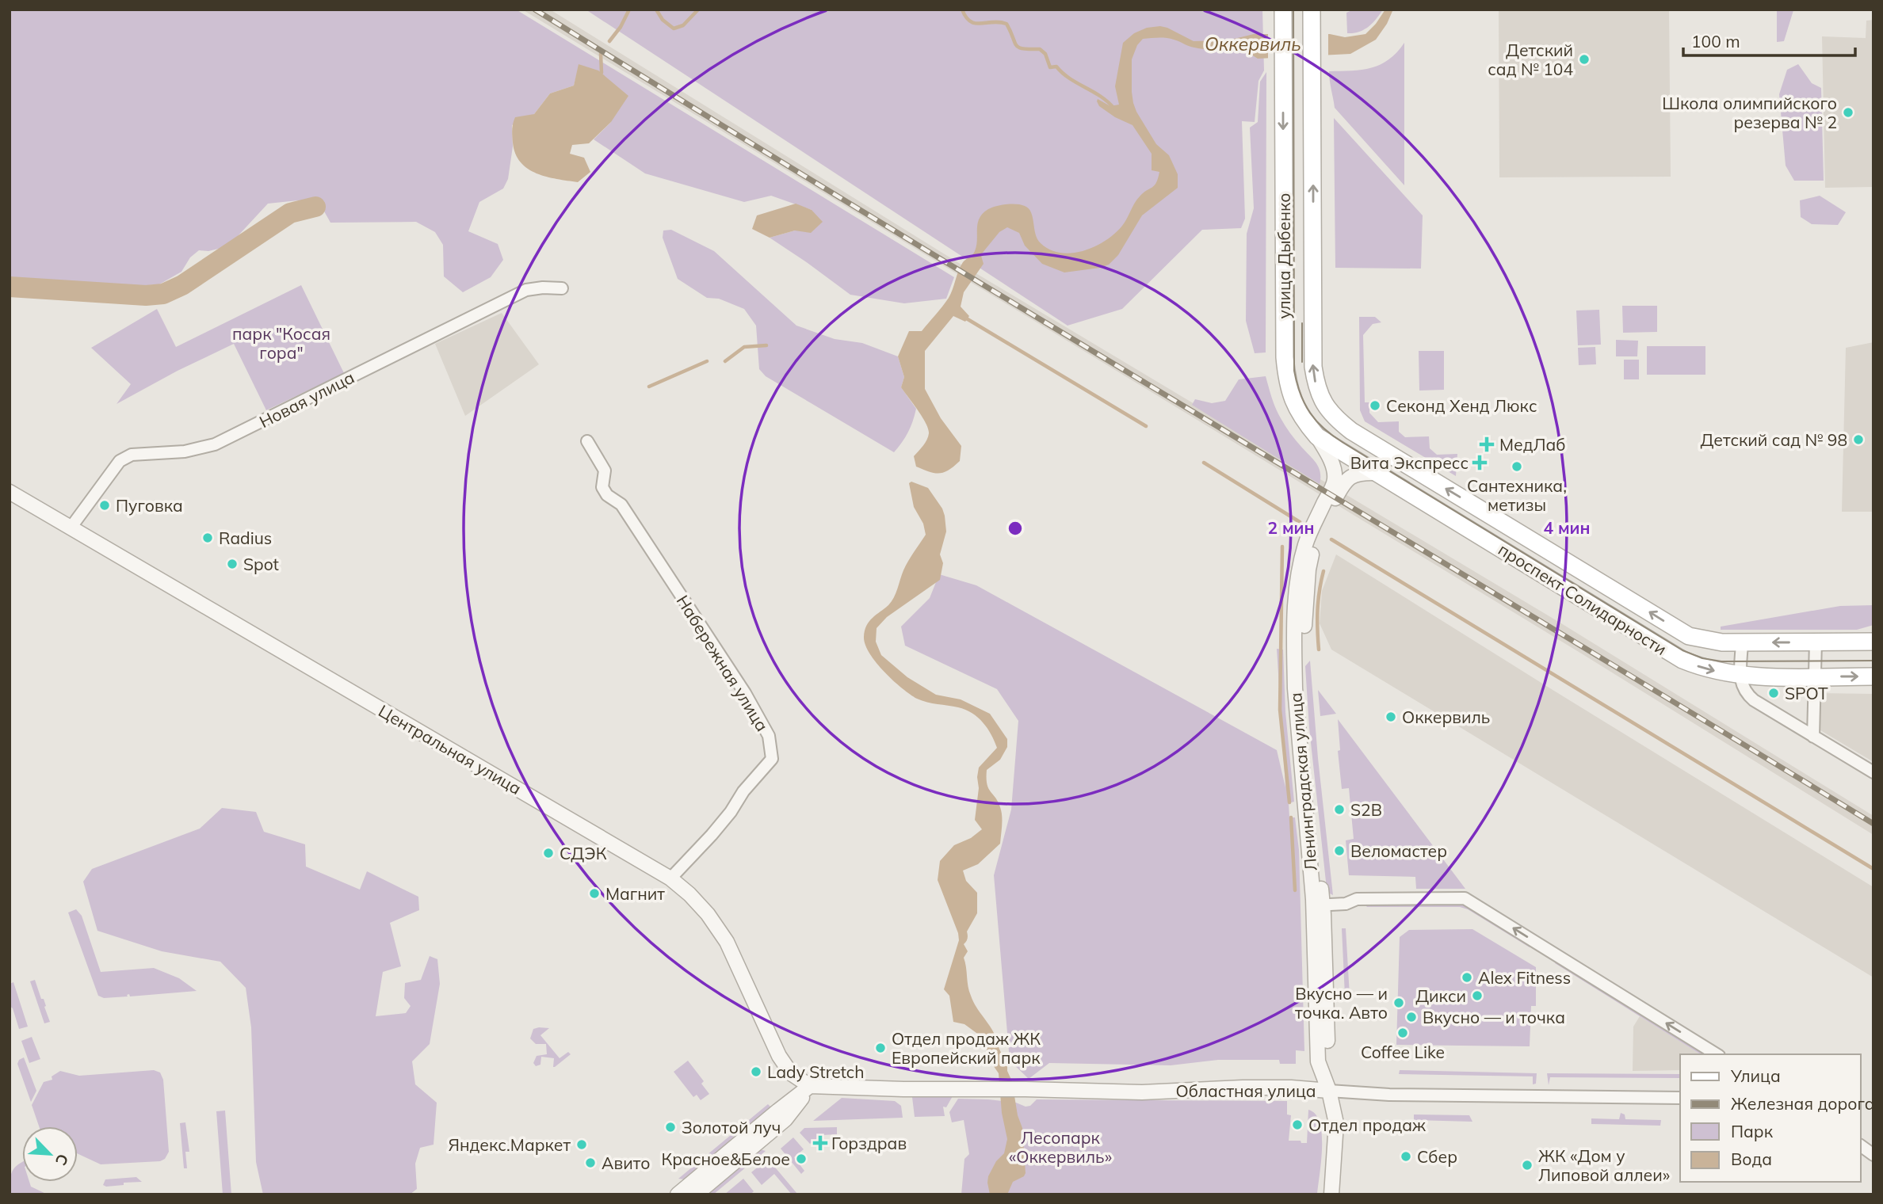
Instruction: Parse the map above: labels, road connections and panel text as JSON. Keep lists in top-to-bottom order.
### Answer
{
  "streets": {
    "main road": ["улица Дыбенко", "проспект Солидарности"],
    "street": [
      "Новая улица",
      "Набережная улица",
      "Центральная улица",
      "Ленинградская улица",
      "Областная улица"
    ]
  },
  "crossings": [
    ["улица Дыбенко", "проспект Солидарности"],
    ["Новая улица", "Центральная улица"],
    ["Набережная улица", "Центральная улица"],
    ["Центральная улица", "Областная улица"],
    ["Ленинградская улица", "Областная улица"]
  ],
  "water": ["Оккервиль"],
  "parks": ["парк \"Косая гора\"", "Лесопарк «Оккервиль»"],
  "places": {
    "other": [
      "Детский сад № 104",
      "Школа олимпийского резерва № 2",
      "Секонд Хенд Люкс",
      "Детский сад № 98",
      "Сантехника, метизы",
      "Пуговка",
      "Radius",
      "Spot",
      "SPOT",
      "Оккервиль",
      "S2B",
      "Веломастер",
      "СДЭК",
      "Магнит",
      "Alex Fitness",
      "Дикси",
      "Вкусно — и точка. Авто",
      "Вкусно — и точка",
      "Coffee Like",
      "Отдел продаж ЖК Европейский парк",
      "Lady Stretch",
      "Отдел продаж",
      "Золотой луч",
      "Яндекс.Маркет",
      "Сбер",
      "Красное&Белое",
      "Авито",
      "ЖК «Дом у Липовой аллеи»"
    ],
    "health": ["МедЛаб", "Вита Экспресс", "Горздрав"]
  },
  "legend": [
    "Улица",
    "Железная дорога",
    "Парк",
    "Вода"
  ],
  "scale_bar": "100 m",
  "north": "bottom right",
  "rings": ["2 мин", "4 мин"]
}
